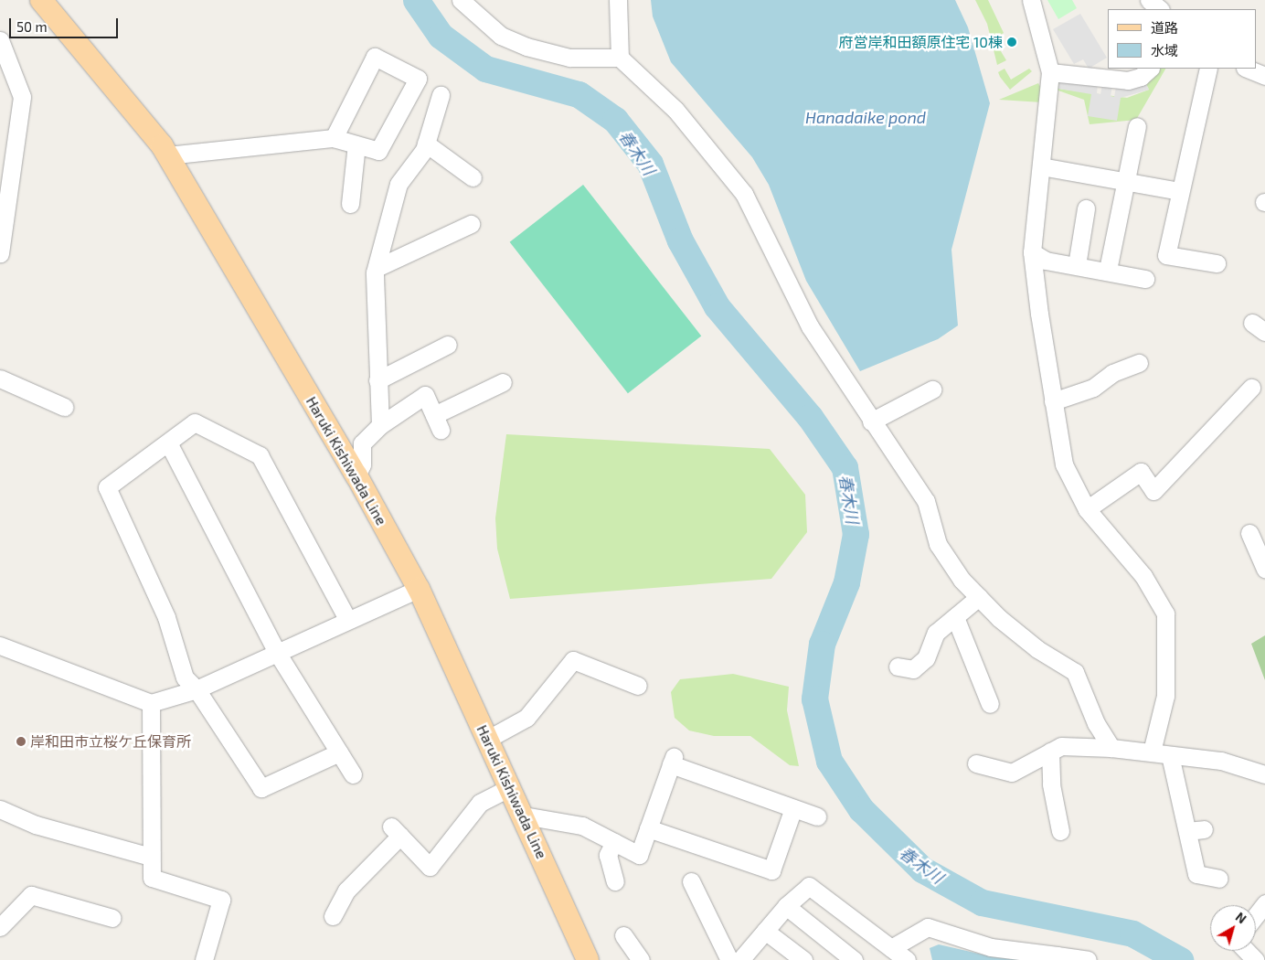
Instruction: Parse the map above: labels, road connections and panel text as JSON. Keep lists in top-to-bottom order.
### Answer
{
  "streets": {
    "main road": ["Haruki Kishiwada Line"]
  },
  "water": ["Hanadaike pond", "春木川"],
  "places": ["府営岸和田額原住宅 10棟", "岸和田市立桜ケ丘保育所"],
  "legend": ["道路", "水域"],
  "scale_bar": "50 m",
  "north": "top right"
}
